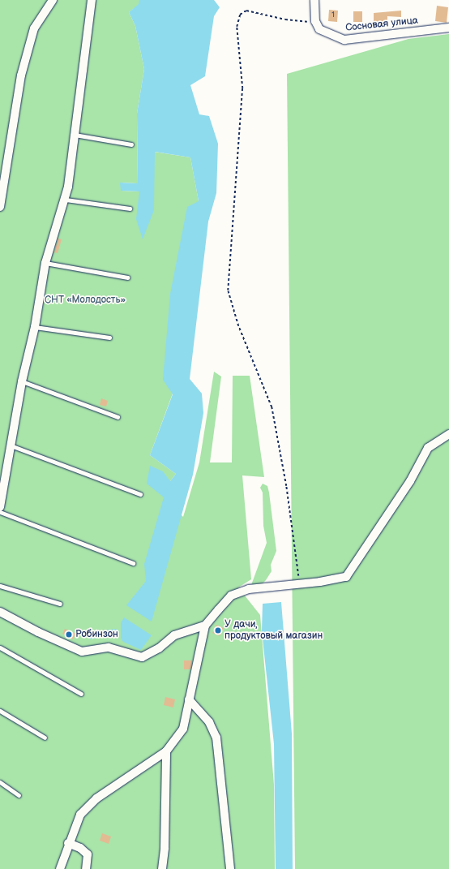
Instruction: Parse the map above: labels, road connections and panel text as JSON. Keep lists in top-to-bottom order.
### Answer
{
  "streets": {
    "street": ["Сосновая улица"]
  },
  "parks": ["СНТ «Молодость»"],
  "places": ["У дачи, продуктовый магазин", "Робинзон"],
  "house_numbers": ["1"]
}
